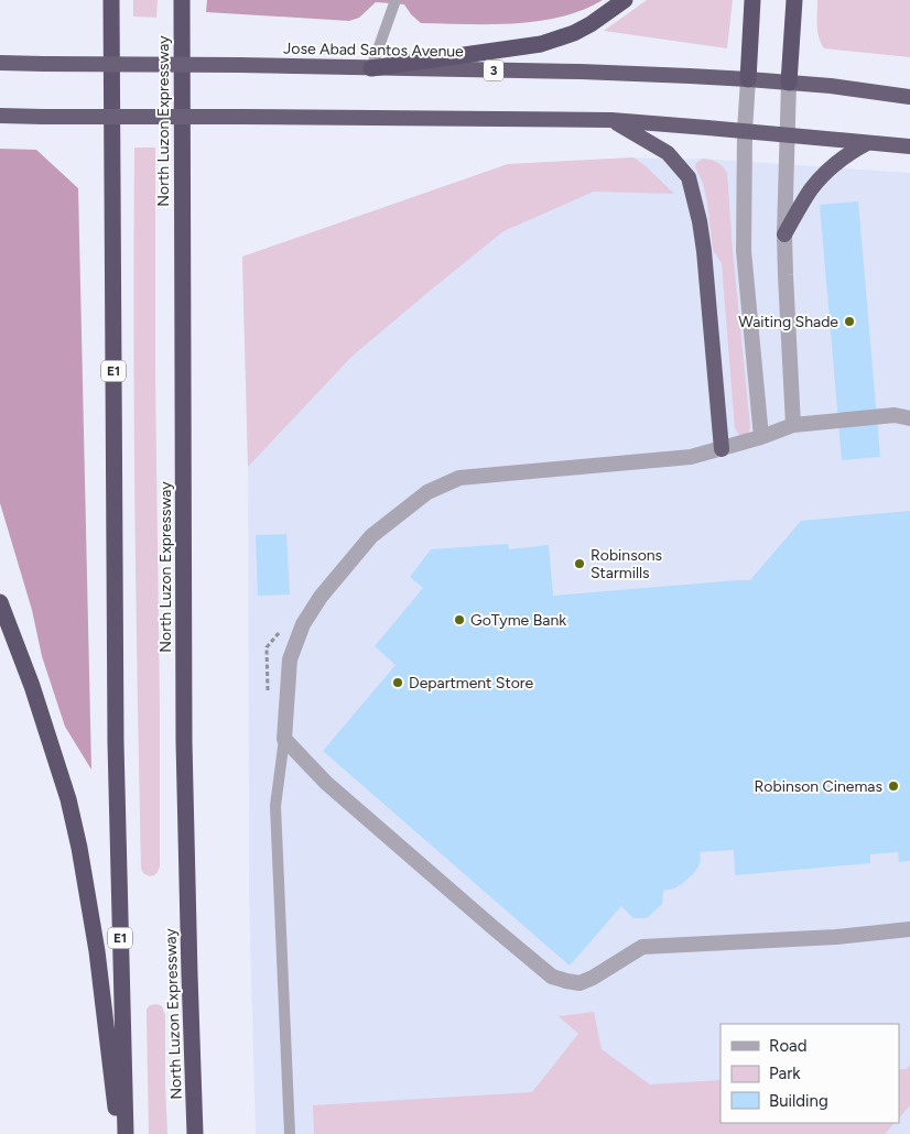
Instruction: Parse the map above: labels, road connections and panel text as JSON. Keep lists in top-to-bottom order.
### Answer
{
  "streets": {
    "highway": [
      "Jose Abad Santos Avenue",
      "3",
      "North Luzon Expressway",
      "E1"
    ]
  },
  "places": [
    "Waiting Shade",
    "Robinsons Starmills",
    "GoTyme Bank",
    "Department Store",
    "Robinson Cinemas"
  ],
  "legend": ["Road", "Park", "Building"]
}
